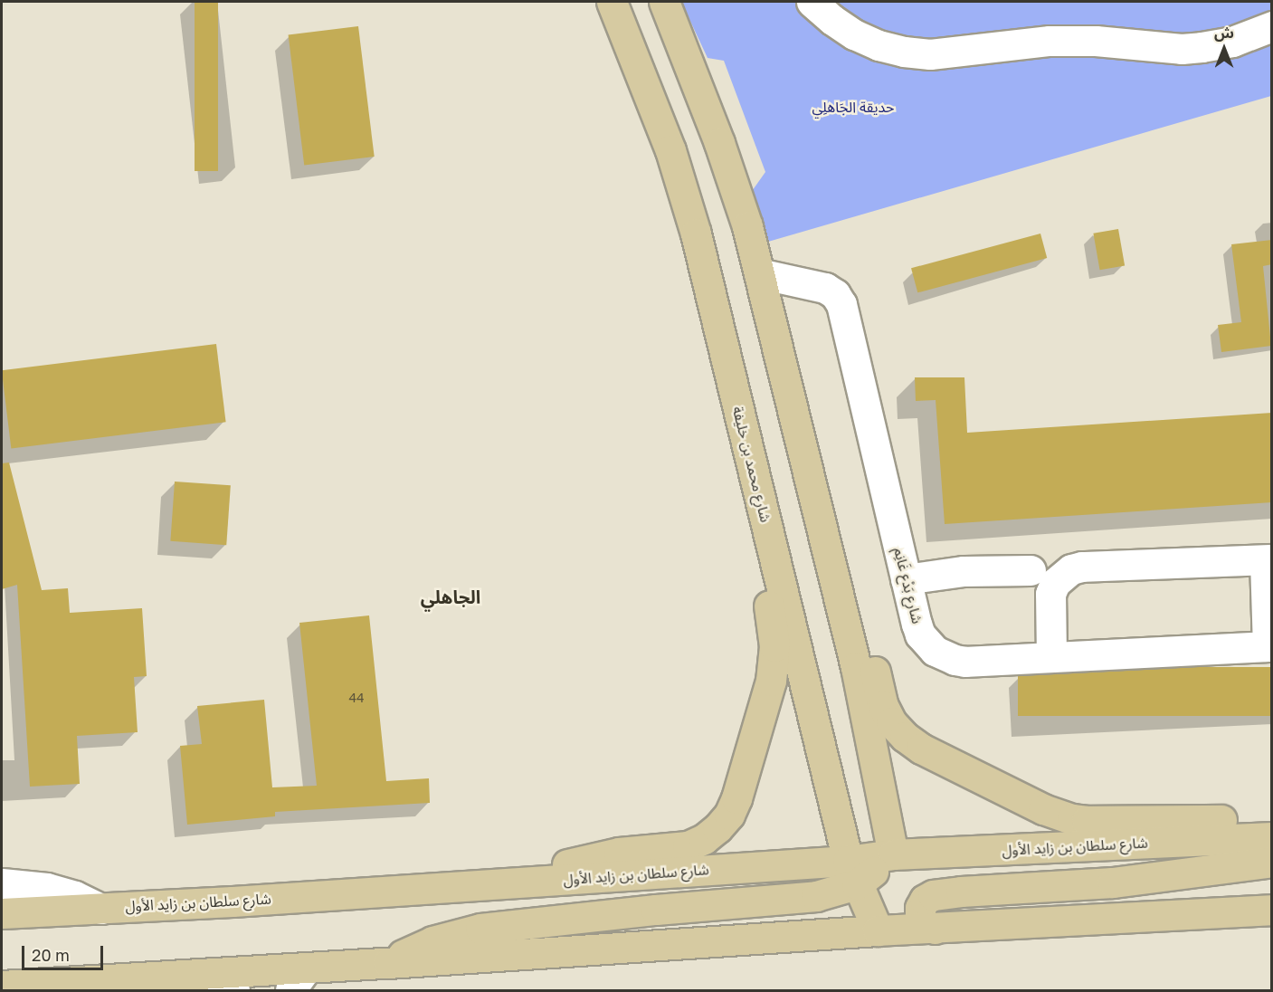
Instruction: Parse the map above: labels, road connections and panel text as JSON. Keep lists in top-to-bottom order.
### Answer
{
  "streets": {
    "main road": ["شارع محمد بن خليفة", "شارع سلطان بن زايد الأول"],
    "street": ["شارع بَدْع غَانِم"]
  },
  "crossings": [
    ["شارع محمد بن خليفة", "شارع سلطان بن زايد الأول"]
  ],
  "districts": ["الجاهلي"],
  "parks": ["حديقة الجَاهلِي"],
  "house_numbers": ["44"],
  "scale_bar": "20 m",
  "north": "top"
}
